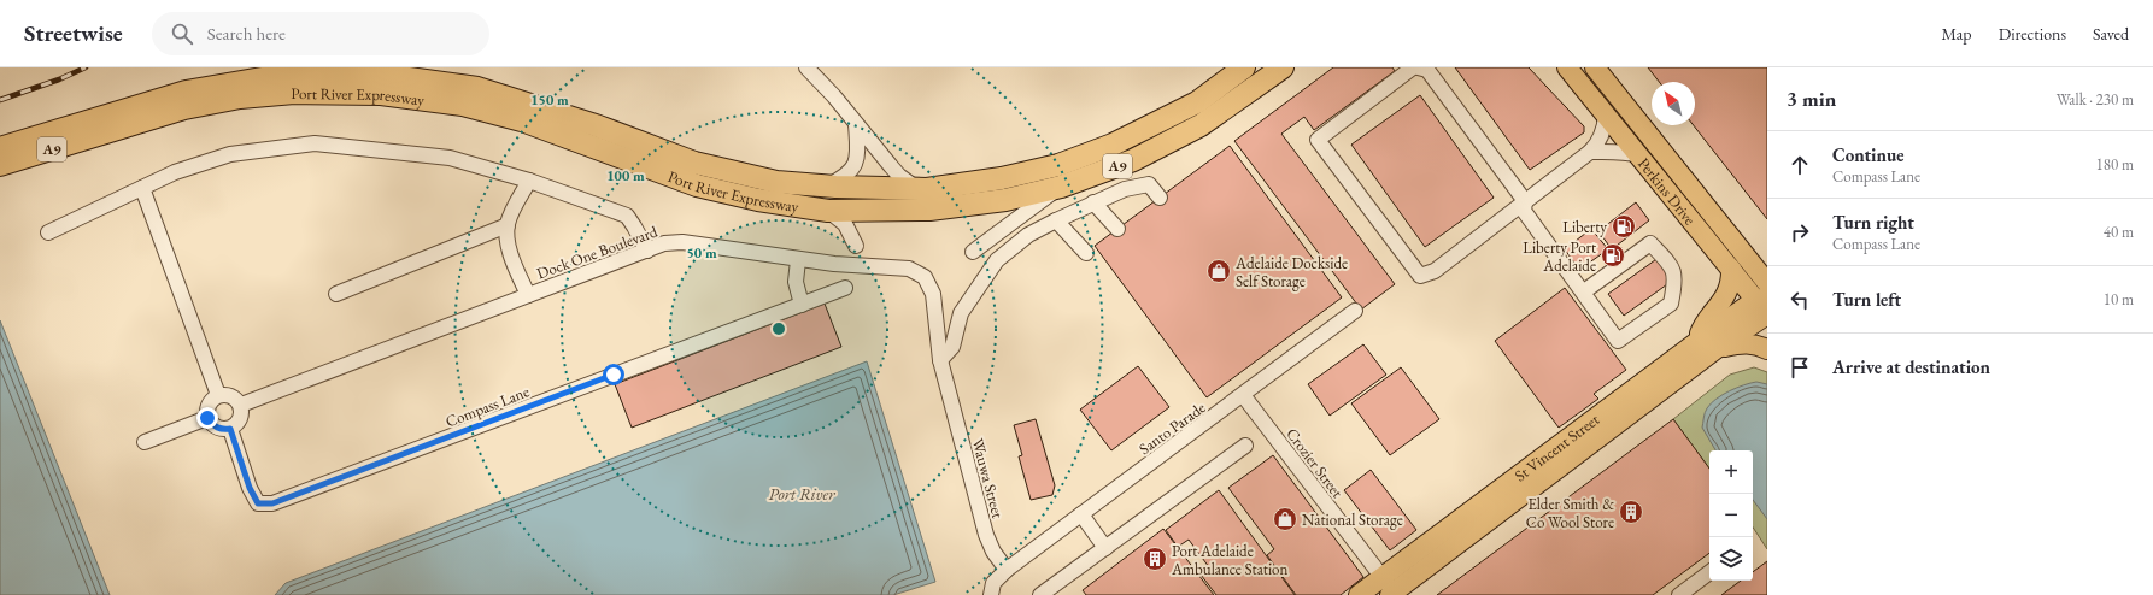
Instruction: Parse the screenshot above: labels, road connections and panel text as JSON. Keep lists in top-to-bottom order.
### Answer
{
  "streets": {
    "highway": ["Port River Expressway", "A9"],
    "main road": ["Perkins Drive", "St Vincent Street"],
    "street": [
      "Dock One Boulevard",
      "Compass Lane",
      "Santo Parade",
      "Crozier Street",
      "Wauwa Street"
    ]
  },
  "crossings": [
    ["Perkins Drive", "St Vincent Street"],
    ["Dock One Boulevard", "Compass Lane"],
    ["Dock One Boulevard", "Wauwa Street"],
    ["Santo Parade", "Crozier Street"],
    ["Santo Parade", "Wauwa Street"],
    ["St Vincent Street", "Crozier Street"]
  ],
  "water": ["Port River"],
  "places": {
    "fuel station": ["Liberty", "Liberty Port Adelaide"],
    "shop": ["Adelaide Dockside Self Storage", "National Storage"],
    "building": ["Elder Smith & Co Wool Store", "Port Adelaide Ambulance Station"]
  },
  "north": "top left",
  "page": {
    "header": "Streetwise",
    "search": "Search here",
    "nav": ["Map", "Directions", "Saved"],
    "heading": ["3 min", "Walk · 230 m"],
    "list": [
      ["Continue", "Compass Lane", "180 m"],
      ["Turn right", "Compass Lane", "40 m"],
      ["Turn left", "10 m"],
      "Arrive at destination"
    ],
    "map_buttons": ["+", "−"]
  },
  "rings": ["150 m", "100 m", "50 m"]
}
